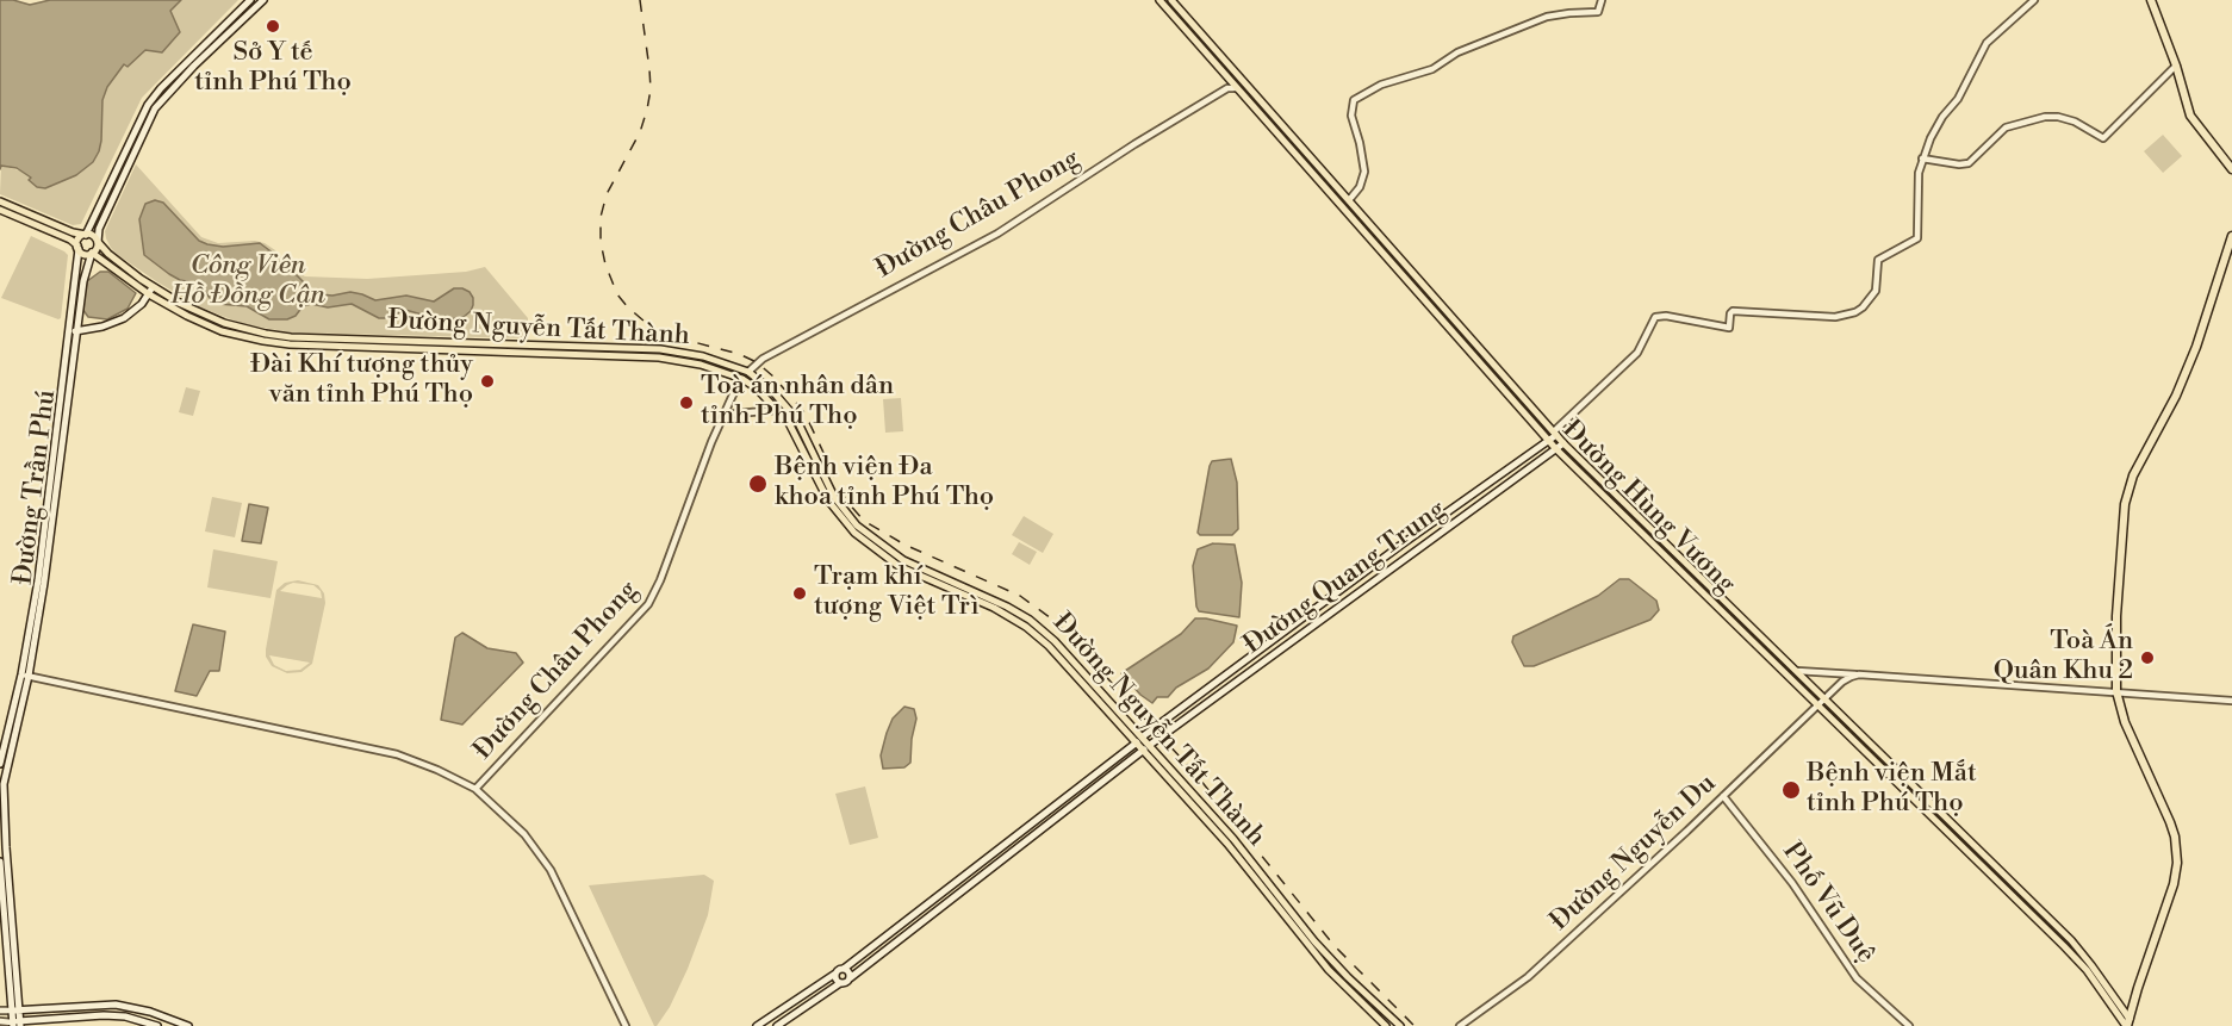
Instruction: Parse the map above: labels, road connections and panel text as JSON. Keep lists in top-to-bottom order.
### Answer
{
  "streets": {
    "main road": [
      "Đường Nguyễn Tất Thành",
      "Đường Trần Phú",
      "Đường Hùng Vương",
      "Đường Quang Trung"
    ],
    "street": ["Đường Châu Phong", "Đường Nguyễn Du", "Phố Vũ Duệ"]
  },
  "crossings": [
    ["Đường Châu Phong", "Đường Nguyễn Tất Thành"],
    ["Đường Châu Phong", "Đường Trần Phú"],
    ["Đường Châu Phong", "Đường Hùng Vương"],
    ["Đường Nguyễn Tất Thành", "Đường Trần Phú"],
    ["Đường Nguyễn Tất Thành", "Đường Quang Trung"],
    ["Đường Hùng Vương", "Đường Quang Trung"],
    ["Đường Hùng Vương", "Đường Nguyễn Du"],
    ["Đường Nguyễn Du", "Phố Vũ Duệ"]
  ],
  "parks": ["Công Viên Hồ Đồng Cận"],
  "places": [
    "Sở Y tế tỉnh Phú Thọ",
    "Đài Khí tượng thủy văn tỉnh Phú Thọ",
    "Toà án nhân dân tỉnh Phú Thọ",
    "Bệnh viện Đa khoa tỉnh Phú Thọ",
    "Trạm khí tượng Việt Trì",
    "Toà Án Quân Khu 2",
    "Bệnh viện Mắt tỉnh Phú Thọ"
  ]
}
